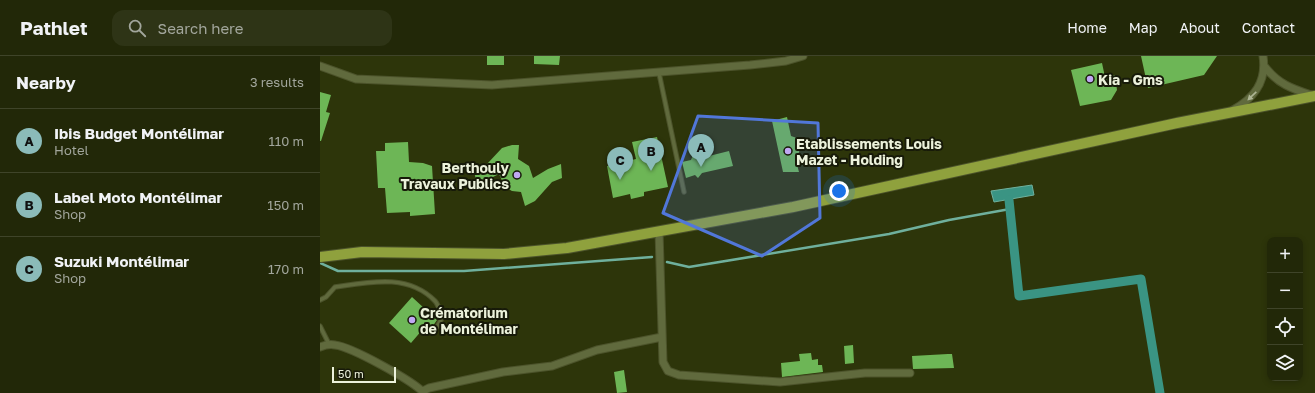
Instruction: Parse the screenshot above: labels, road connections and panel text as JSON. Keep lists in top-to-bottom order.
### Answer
{
  "places": [
    "Kia - Gms",
    "Etablissements Louis Mazet - Holding",
    "Berthouly Travaux Publics",
    "Crématorium de Montélimar"
  ],
  "scale_bar": "50 m",
  "page": {
    "header": "Pathlet",
    "search": "Search here",
    "nav": [
      "Home",
      "Map",
      "About",
      "Contact"
    ],
    "heading": ["Nearby", "3 results"],
    "list": [
      {
        "mark": "A",
        "name": "Ibis Budget Montélimar",
        "note": "Hotel",
        "value": "110 m"
      },
      {
        "mark": "B",
        "name": "Label Moto Montélimar",
        "note": "Shop",
        "value": "150 m"
      },
      {
        "mark": "C",
        "name": "Suzuki Montélimar",
        "note": "Shop",
        "value": "170 m"
      }
    ],
    "pins": ["A", "B", "C"],
    "map_buttons": ["+", "−"],
    "scale": "50 m"
  }
}
